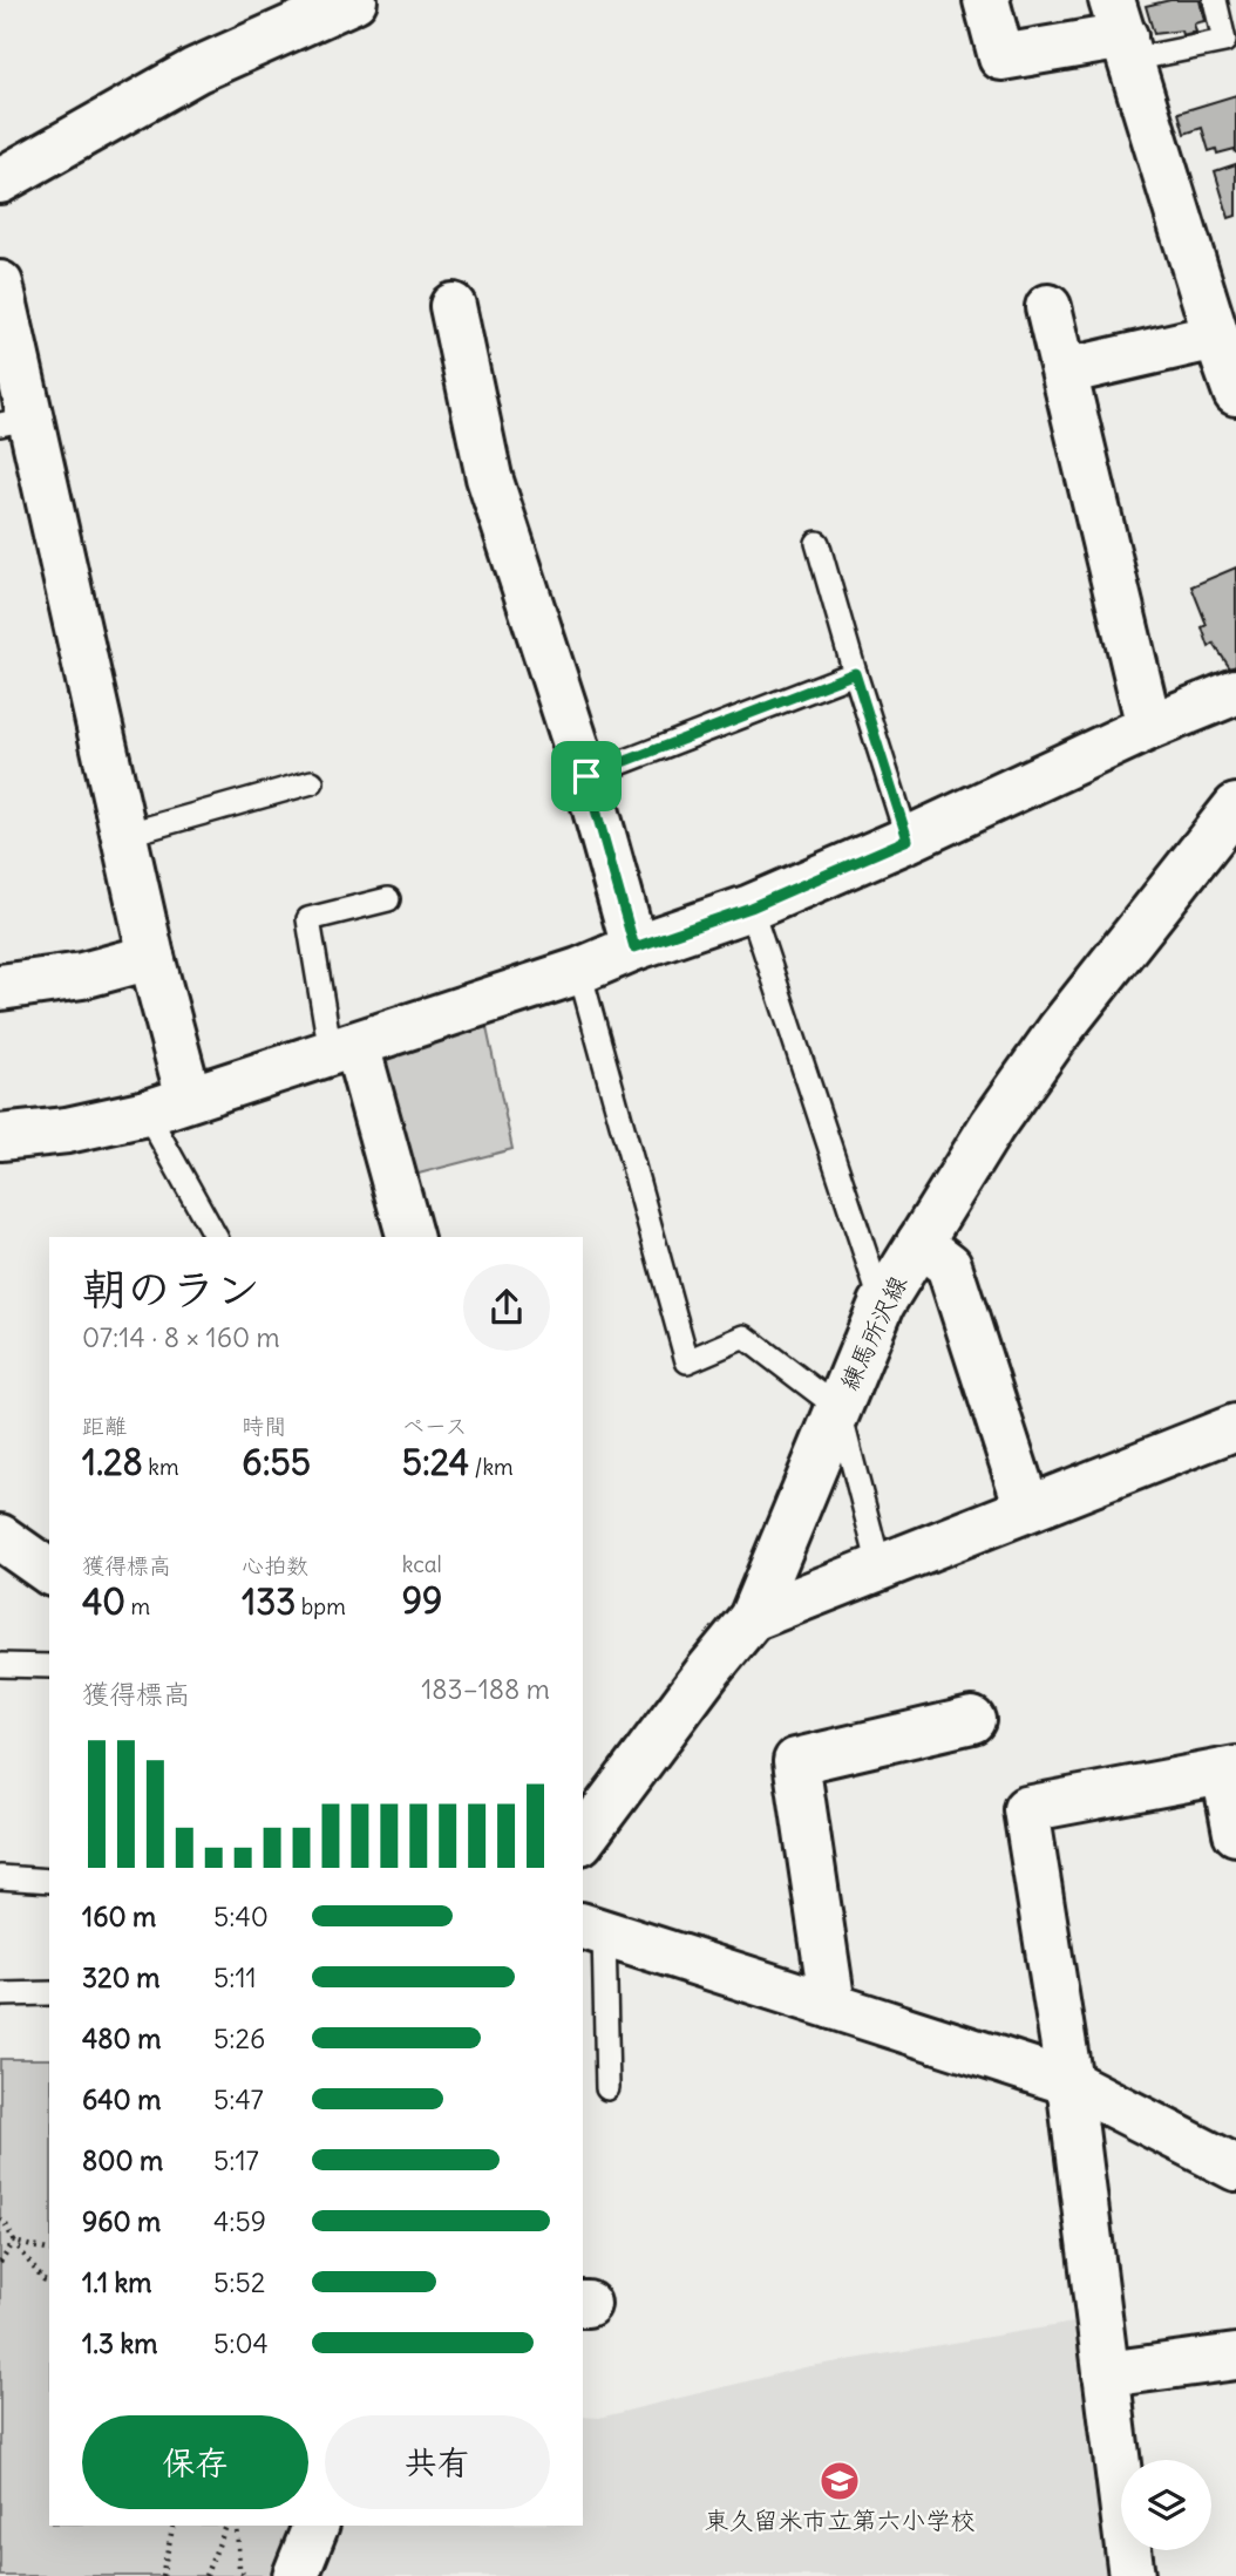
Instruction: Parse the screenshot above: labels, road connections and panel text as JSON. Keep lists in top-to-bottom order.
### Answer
{
  "streets": {
    "street": ["練馬所沢線"]
  },
  "places": {
    "school or university": ["東久留米市立第六小学校"]
  },
  "page": {
    "heading": ["朝のラン", "07:14 · 8 × 160 m"],
    "stats": [
      ["距離", "1.28 km"],
      ["時間", "6:55"],
      ["ペース", "5:24 /km"],
      ["獲得標高", "40 m"],
      ["心拍数", "133 bpm"],
      ["kcal", "99"]
    ],
    "chart": ["獲得標高", "183–188 m"],
    "list": [
      {
        "name": "160 m",
        "note": "5:40"
      },
      {
        "name": "320 m",
        "note": "5:11"
      },
      {
        "name": "480 m",
        "note": "5:26"
      },
      {
        "name": "640 m",
        "note": "5:47"
      },
      {
        "name": "800 m",
        "note": "5:17"
      },
      {
        "name": "960 m",
        "note": "4:59"
      },
      {
        "name": "1.1 km",
        "note": "5:52"
      },
      {
        "name": "1.3 km",
        "note": "5:04"
      }
    ],
    "buttons": ["保存", "共有"]
  }
}
